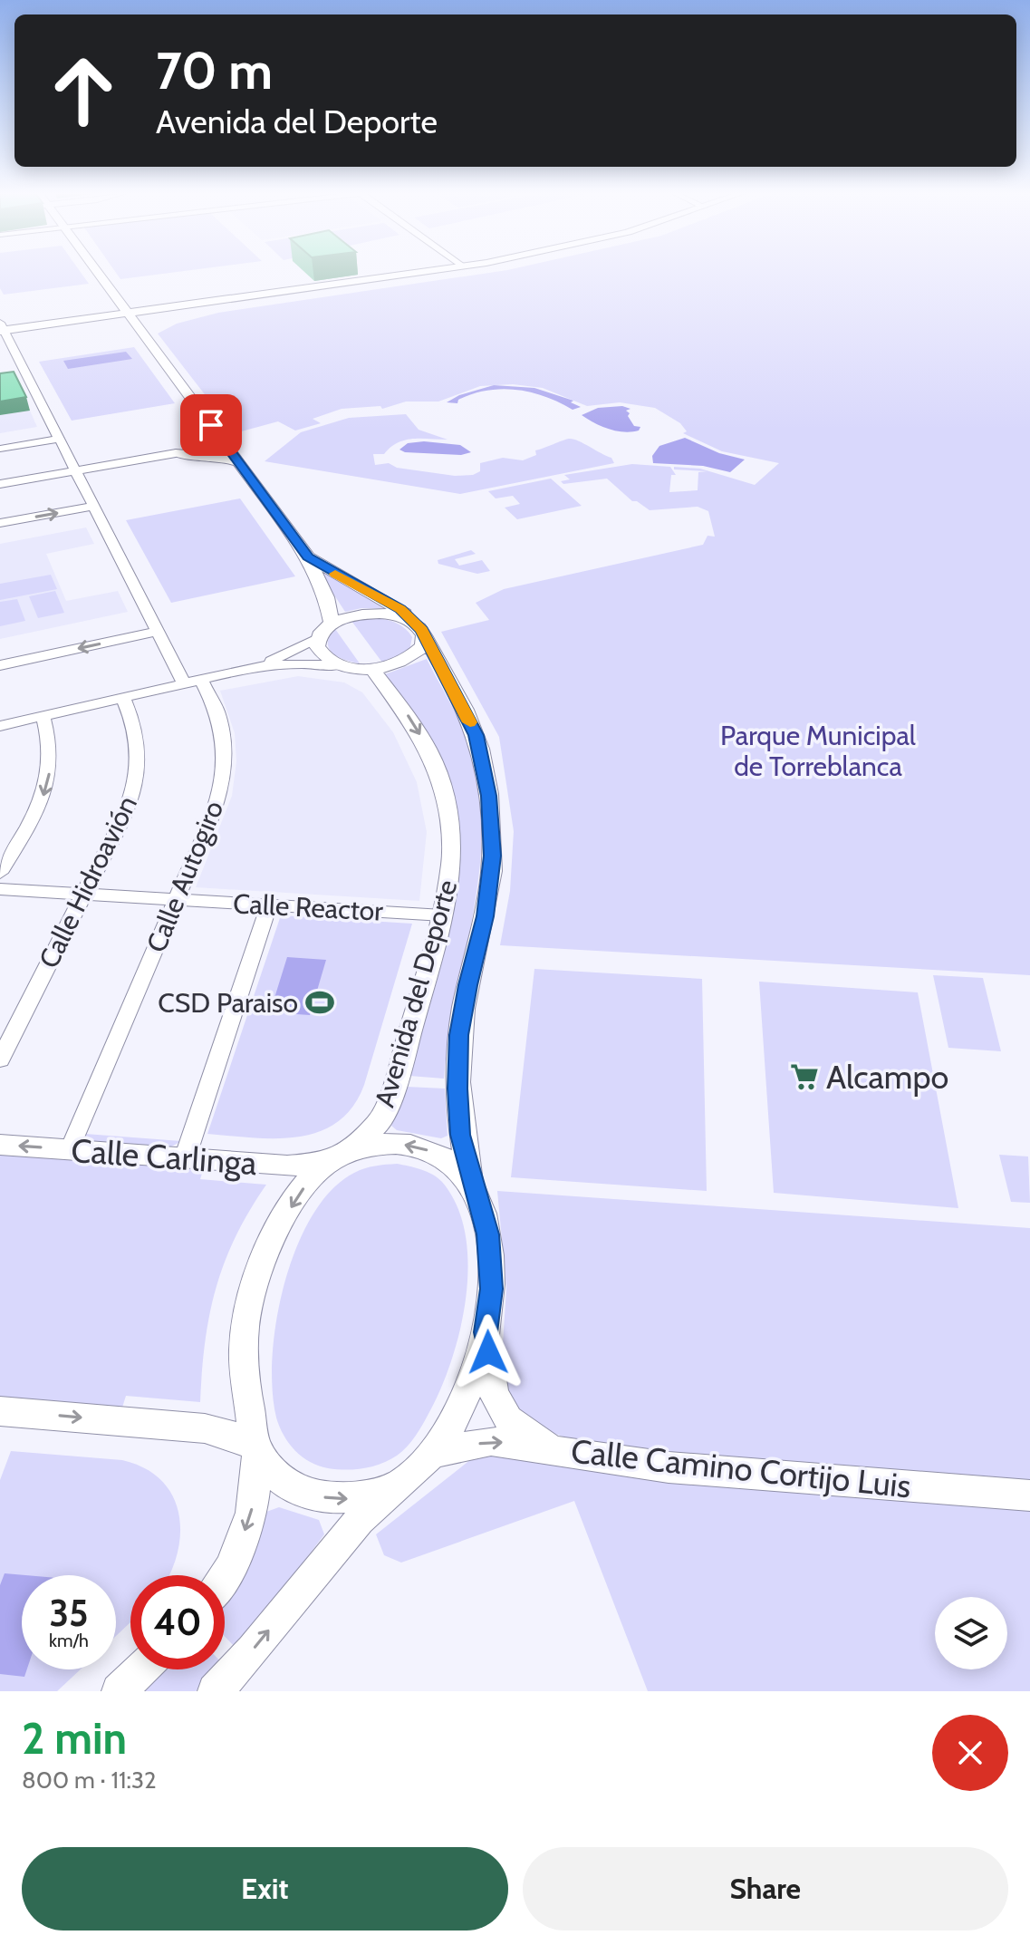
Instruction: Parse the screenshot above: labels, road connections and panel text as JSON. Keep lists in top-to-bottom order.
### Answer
{
  "streets": {
    "street": [
      "Calle Autogiro",
      "Calle Hidroavión",
      "Calle Reactor",
      "Avenida del Deporte",
      "Calle Carlinga",
      "Calle Camino Cortijo Luis"
    ]
  },
  "crossings": [
    ["Calle Autogiro", "Calle Reactor"],
    ["Calle Autogiro", "Calle Carlinga"],
    ["Calle Hidroavión", "Calle Reactor"],
    ["Calle Reactor", "Avenida del Deporte"],
    ["Avenida del Deporte", "Calle Carlinga"],
    ["Avenida del Deporte", "Calle Camino Cortijo Luis"]
  ],
  "one_way": ["Calle Carlinga"],
  "parks": ["Parque Municipal de Torreblanca"],
  "places": {
    "sports": ["CSD Paraiso"],
    "supermarket": ["Alcampo"]
  },
  "page": {
    "turn": ["70 m", "Avenida del Deporte"],
    "speed": "35 km/h",
    "limit": "40",
    "heading": ["2 min", "800 m · 11:32"],
    "buttons": ["Exit", "Share"]
  }
}
